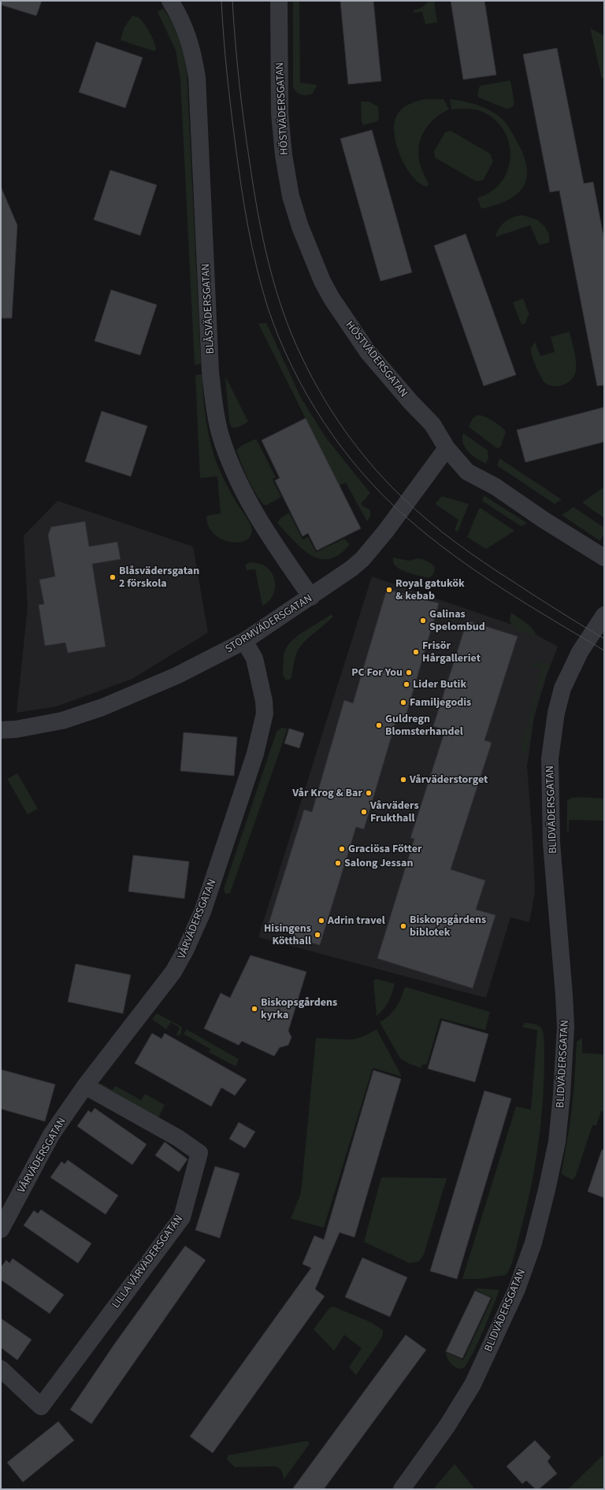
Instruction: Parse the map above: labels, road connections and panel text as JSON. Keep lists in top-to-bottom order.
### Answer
{
  "streets": {
    "street": [
      "HÖSTVÄDERSGATAN",
      "BLÅSVÄDERSGATAN",
      "STORMVÄDERSGATAN",
      "BLIDVÄDERSGATAN",
      "VÅRVÄDERSGATAN",
      "LILLA VÅRVÄDERSGATAN"
    ]
  },
  "crossings": [
    ["HÖSTVÄDERSGATAN", "STORMVÄDERSGATAN"],
    ["BLÅSVÄDERSGATAN", "STORMVÄDERSGATAN"],
    ["STORMVÄDERSGATAN", "VÅRVÄDERSGATAN"],
    ["VÅRVÄDERSGATAN", "LILLA VÅRVÄDERSGATAN"]
  ],
  "places": [
    "Blåsvädersgatan 2 förskola",
    "Royal gatukök & kebab",
    "Galinas Spelombud",
    "Frisör Hårgalleriet",
    "PC For You",
    "Lider Butik",
    "Familjegodis",
    "Guldregn Blomsterhandel",
    "Vårväderstorget",
    "Vår Krog & Bar",
    "Vårväders Frukthall",
    "Graciösa Fötter",
    "Salong Jessan",
    "Adrin travel",
    "Biskopsgårdens biblotek",
    "Hisingens Kötthall",
    "Biskopsgårdens kyrka"
  ]
}
